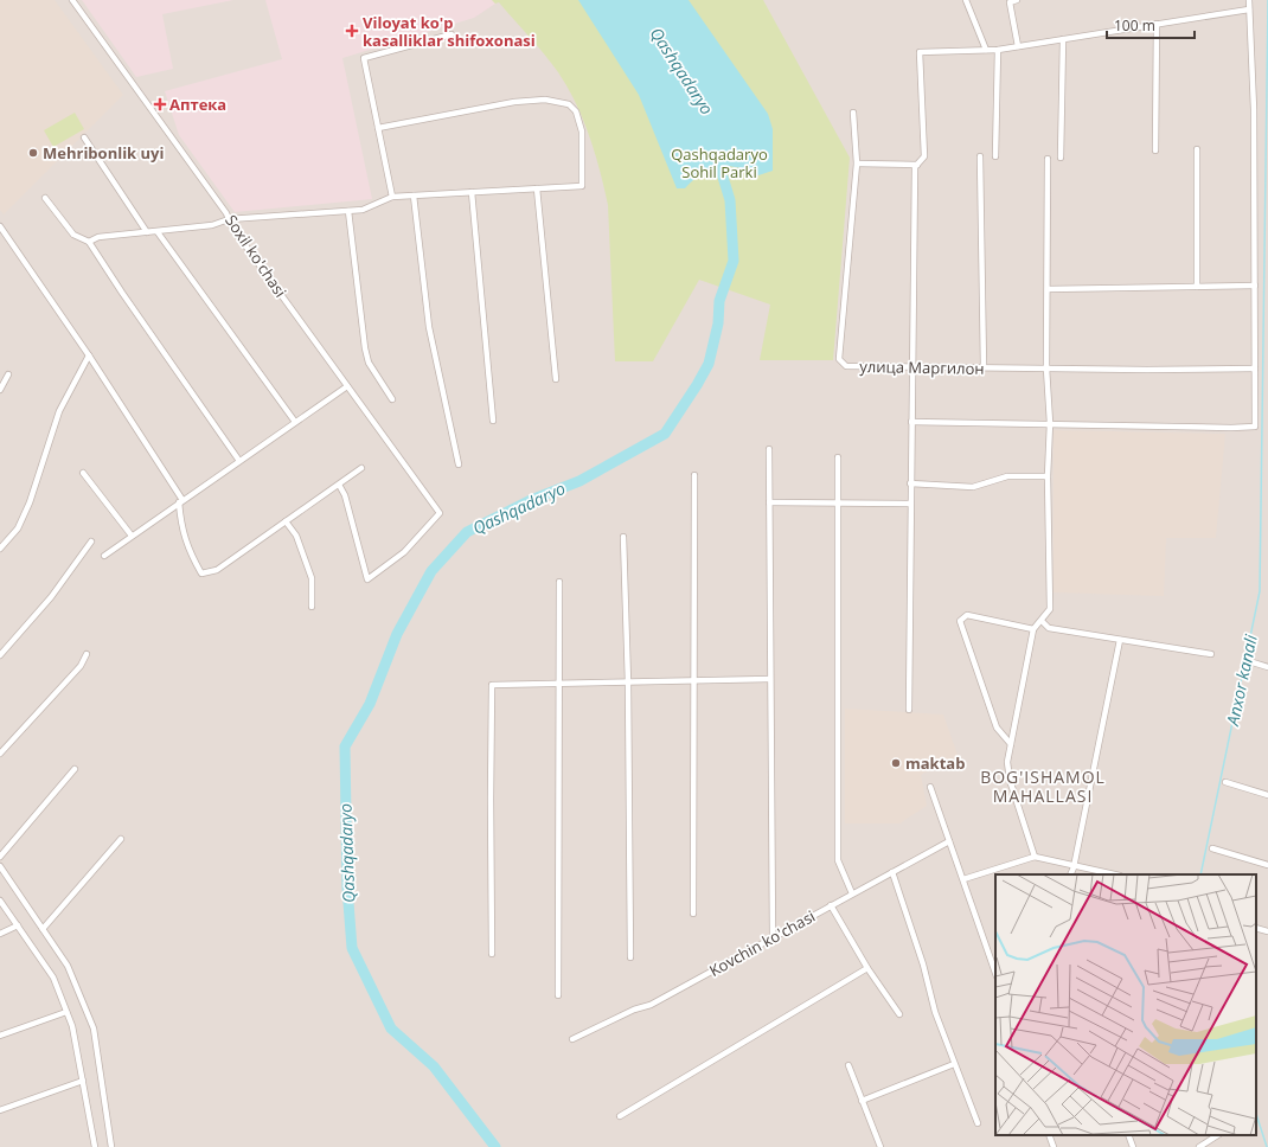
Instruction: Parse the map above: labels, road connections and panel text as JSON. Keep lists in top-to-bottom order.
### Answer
{
  "streets": {
    "street": ["Soxil ko'chasi", "улица Маргилон", "Kovchin ko'chasi"]
  },
  "districts": ["BOG'ISHAMOL MAHALLASI"],
  "water": ["Qashqadaryo", "Anxor kanali"],
  "parks": ["Qashqadaryo Sohil Parki"],
  "places": {
    "health": ["Viloyat ko'p kasalliklar shifoxonasi", "Аптека"],
    "other": ["Mehribonlik uyi", "maktab"]
  },
  "scale_bar": "100 m"
}
